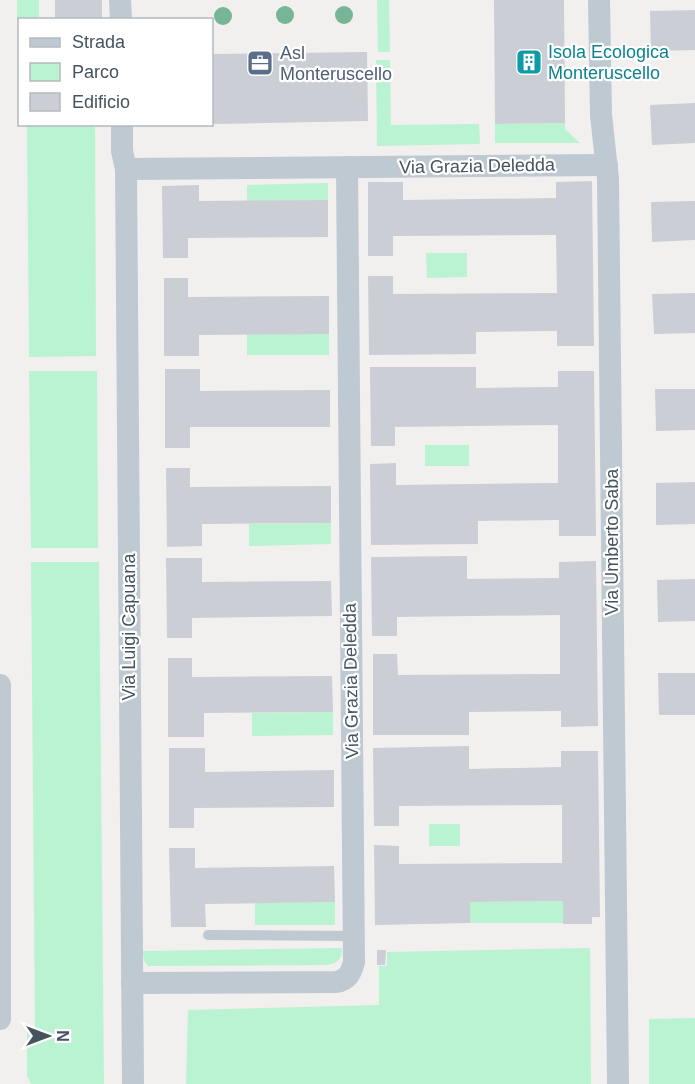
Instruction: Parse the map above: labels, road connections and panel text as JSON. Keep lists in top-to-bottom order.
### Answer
{
  "streets": {
    "street": ["Via Grazia Deledda", "Via Umberto Saba", "Via Luigi Capuana"]
  },
  "crossings": [
    ["Via Grazia Deledda", "Via Umberto Saba"],
    ["Via Grazia Deledda", "Via Luigi Capuana"]
  ],
  "places": {
    "building": ["Isola Ecologica Monteruscello"],
    "office": ["Asl Monteruscello"]
  },
  "legend": ["Strada", "Parco", "Edificio"],
  "north": "right"
}
